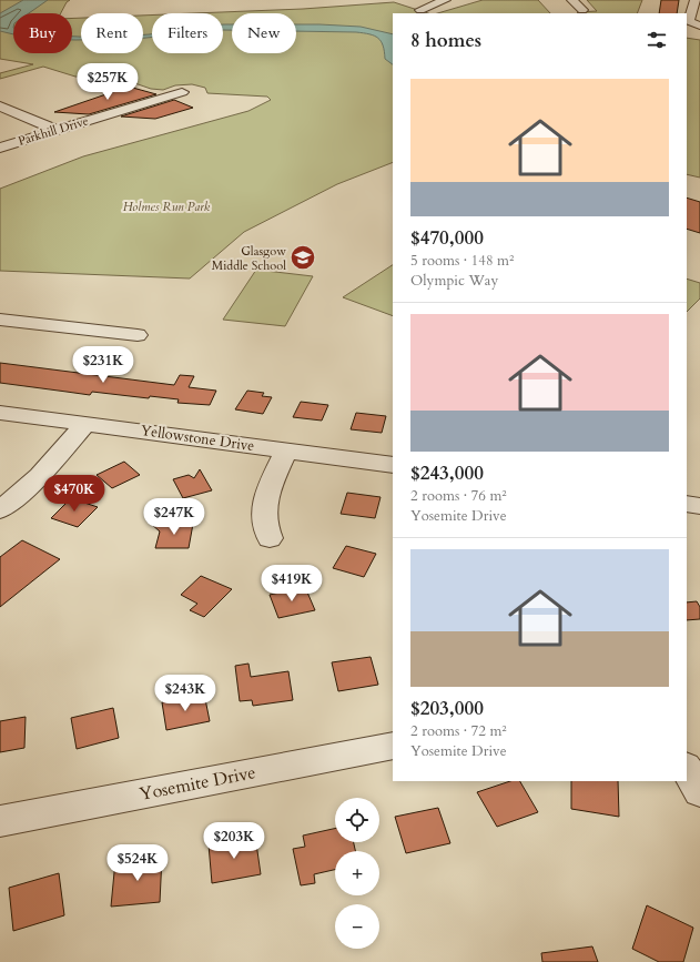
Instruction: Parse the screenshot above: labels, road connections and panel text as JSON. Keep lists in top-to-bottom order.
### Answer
{
  "streets": {
    "street": ["Parkhill Drive", "Yellowstone Drive", "Yosemite Drive"]
  },
  "parks": ["Holmes Run Park"],
  "places": {
    "school or university": ["Glasgow Middle School"]
  },
  "page": {
    "chip": [
      "Buy",
      "Rent",
      "Filters",
      "New"
    ],
    "heading": "8 homes",
    "price": [
      "$257K",
      "$231K",
      "$470K",
      "$247K",
      "$419K",
      "$243K",
      "$203K",
      "$524K"
    ],
    "list": [
      {
        "name": "$470,000",
        "note": "5 rooms · 148 m² · Olympic Way"
      },
      {
        "name": "$243,000",
        "note": "2 rooms · 76 m² · Yosemite Drive"
      },
      {
        "name": "$203,000",
        "note": "2 rooms · 72 m² · Yosemite Drive"
      }
    ],
    "map_buttons": ["+", "−"]
  }
}
